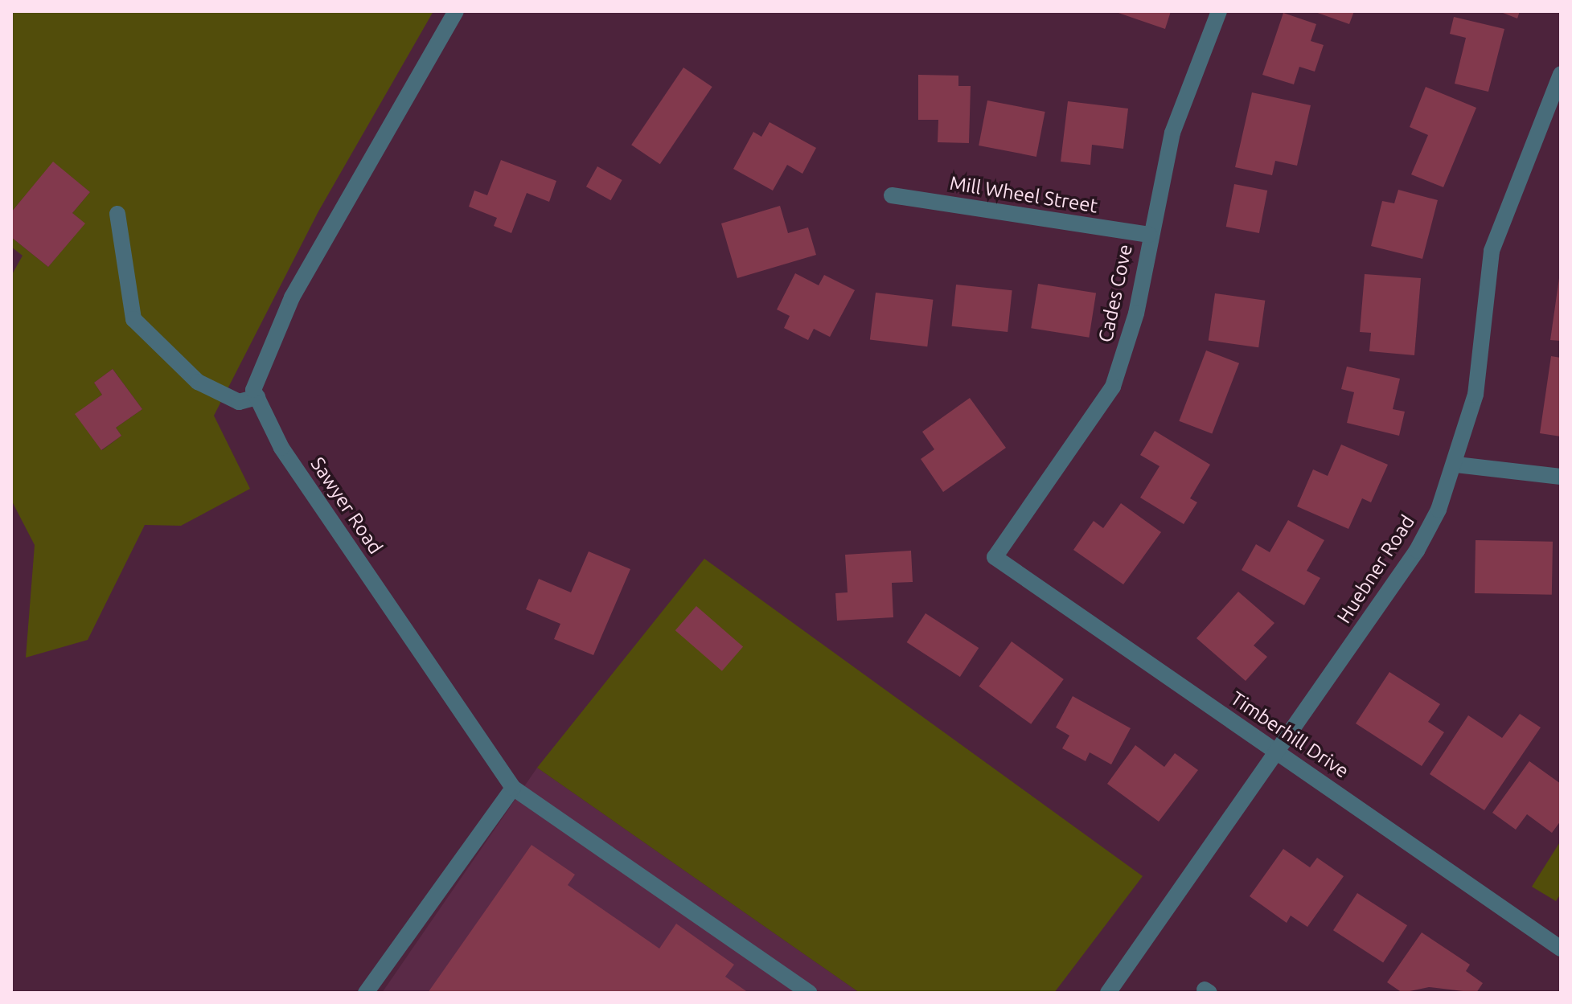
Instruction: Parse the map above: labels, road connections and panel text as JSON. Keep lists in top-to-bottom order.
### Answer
{
  "streets": {
    "street": [
      "Mill Wheel Street",
      "Cades Cove",
      "Sawyer Road",
      "Huebner Road",
      "Timberhill Drive"
    ]
  },
  "crossings": [
    ["Mill Wheel Street", "Cades Cove"],
    ["Cades Cove", "Timberhill Drive"],
    ["Huebner Road", "Timberhill Drive"]
  ]
}
